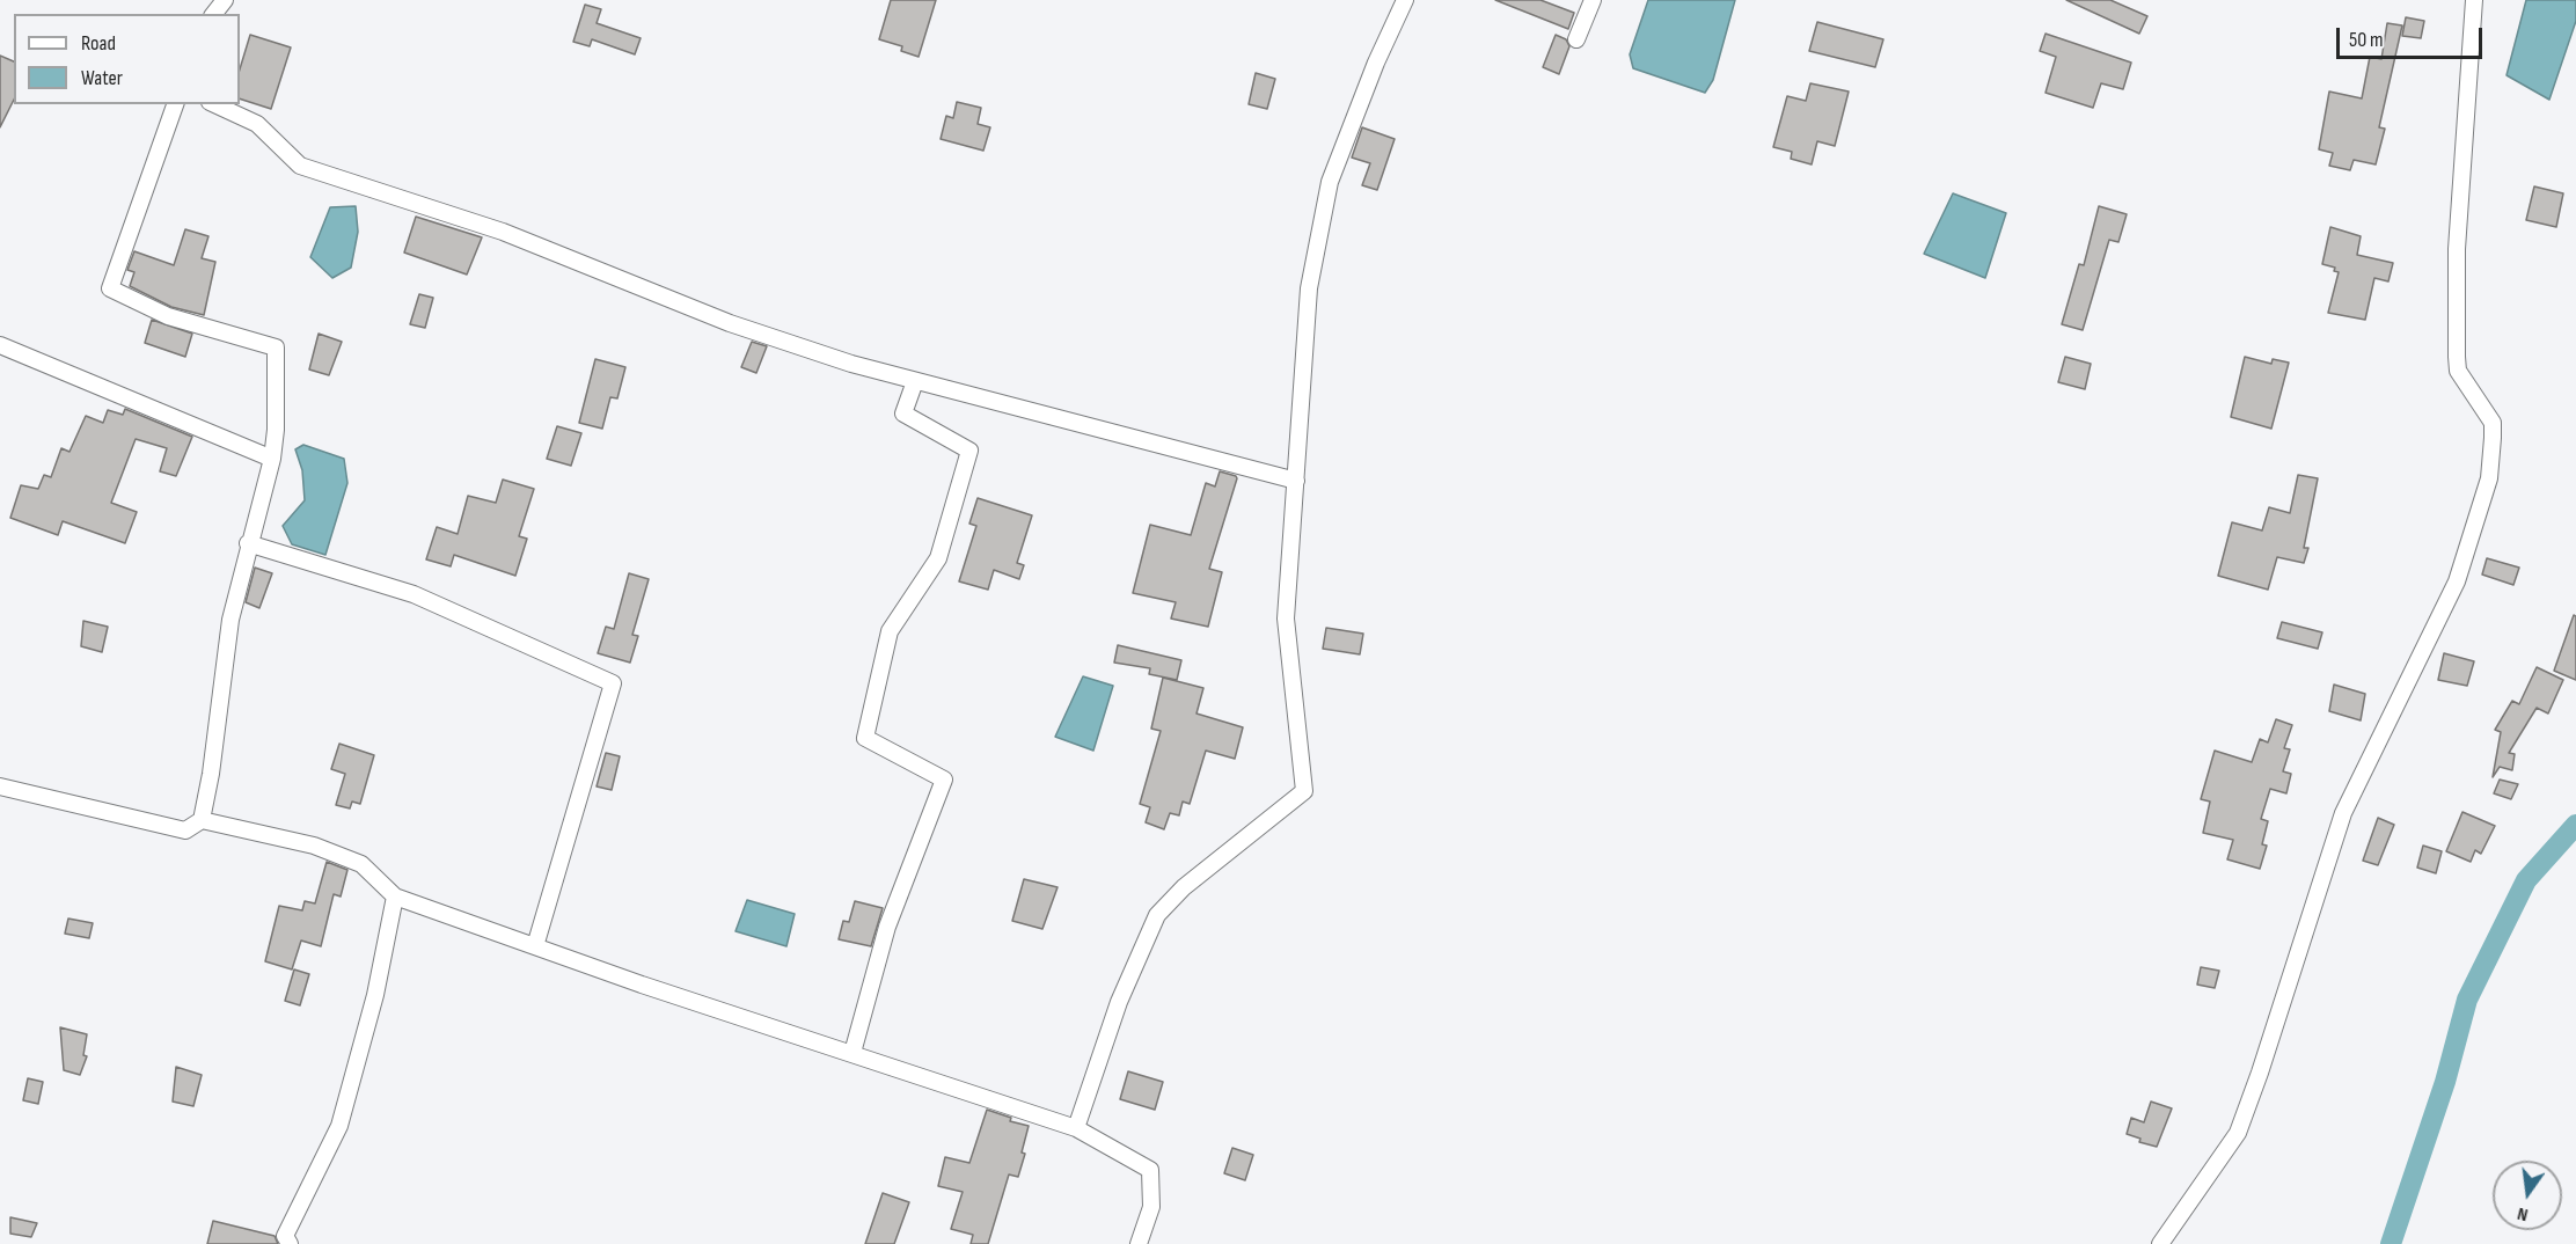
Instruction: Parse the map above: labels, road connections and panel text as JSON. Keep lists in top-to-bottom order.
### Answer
{
  "legend": ["Road", "Water"],
  "scale_bar": "50 m",
  "north": "bottom"
}
